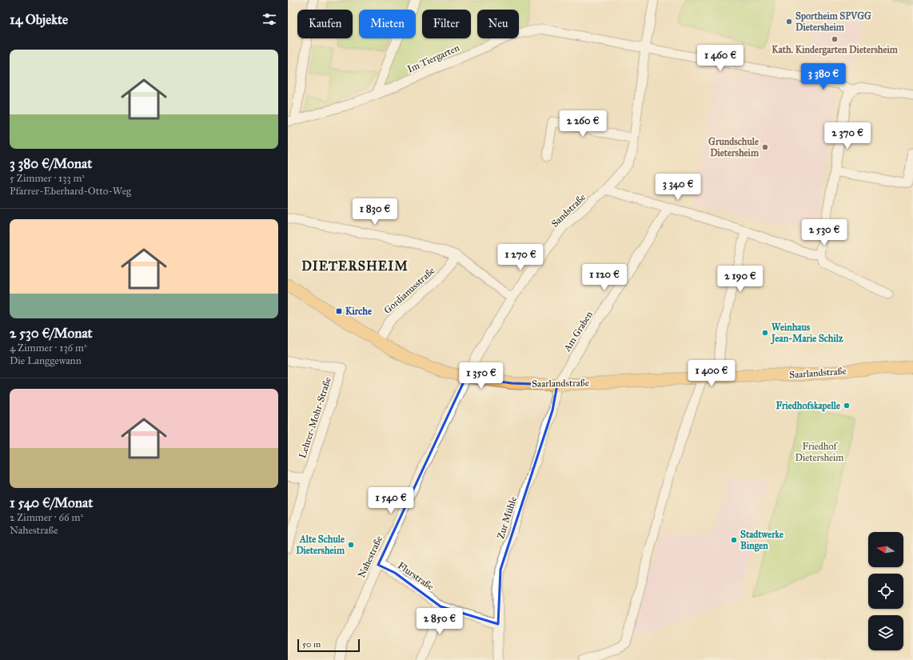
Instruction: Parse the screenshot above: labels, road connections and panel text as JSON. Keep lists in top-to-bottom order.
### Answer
{
  "streets": {
    "main road": ["Saarlandstraße"],
    "street": [
      "Im Tiergarten",
      "Sandstraße",
      "Gordianusstraße",
      "Am Graben",
      "Lehrer-Mohr-Straße",
      "Zur Mühle",
      "Nahestraße",
      "Flurstraße"
    ]
  },
  "crossings": [
    ["Im Tiergarten", "Sandstraße"],
    ["Sandstraße", "Saarlandstraße"],
    ["Sandstraße", "Nahestraße"],
    ["Gordianusstraße", "Saarlandstraße"],
    ["Am Graben", "Saarlandstraße"],
    ["Am Graben", "Zur Mühle"],
    ["Saarlandstraße", "Zur Mühle"],
    ["Saarlandstraße", "Nahestraße"],
    ["Zur Mühle", "Flurstraße"],
    ["Nahestraße", "Flurstraße"]
  ],
  "districts": ["DIETERSHEIM"],
  "parks": ["Friedhof Dietersheim"],
  "places": {
    "other": [
      "Sportheim SPVGG Dietersheim",
      "Kath. Kindergarten Dietersheim",
      "Grundschule Dietersheim",
      "Weinhaus Jean-Marie Schilz",
      "Friedhofskapelle",
      "Stadtwerke Bingen",
      "Alte Schule Dietersheim"
    ],
    "transit": ["Kirche"]
  },
  "scale_bar": "50 m",
  "north": "left",
  "page": {
    "heading": "14 Objekte",
    "chip": [
      "Kaufen",
      "Mieten",
      "Filter",
      "Neu"
    ],
    "list": [
      {
        "name": "3 380 €/Monat",
        "note": "5 Zimmer · 133 m² · Pfarrer-Eberhard-Otto-Weg"
      },
      {
        "name": "2 530 €/Monat",
        "note": "4 Zimmer · 136 m² · Die Langgewann"
      },
      {
        "name": "1 540 €/Monat",
        "note": "2 Zimmer · 66 m² · Nahestraße"
      }
    ],
    "price": [
      "1 460 €",
      "3 380 €",
      "2 260 €",
      "2 370 €",
      "3 340 €",
      "1 830 €",
      "2 530 €",
      "1 270 €",
      "1 120 €",
      "2 190 €",
      "1 400 €",
      "1 350 €",
      "1 540 €",
      "2 850 €"
    ],
    "scale": "50 m"
  }
}
